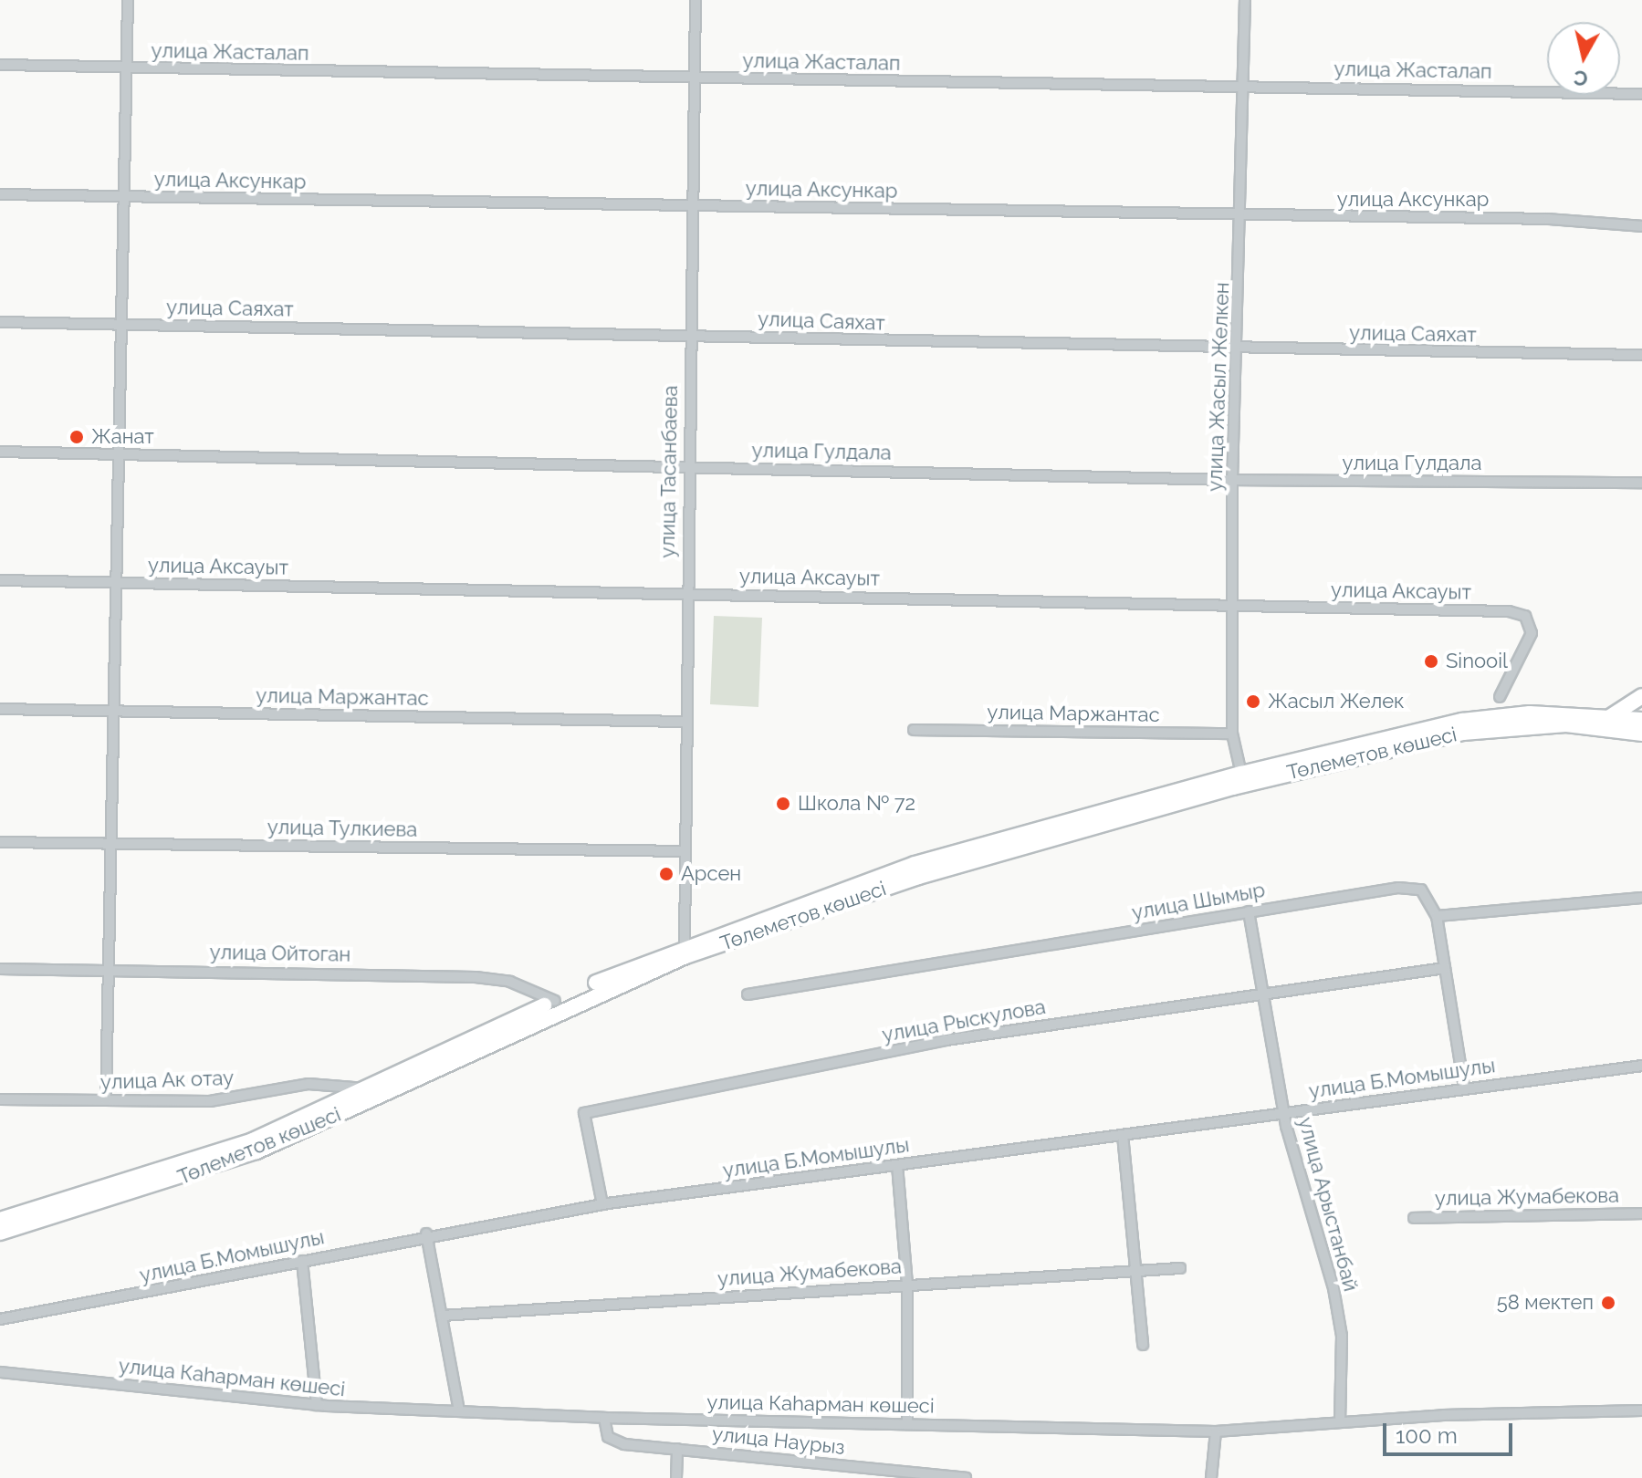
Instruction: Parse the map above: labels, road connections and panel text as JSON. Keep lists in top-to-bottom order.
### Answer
{
  "streets": {
    "main road": ["Төлеметов көшесі"],
    "street": [
      "улица Жасталап",
      "улица Аксункар",
      "улица Саяхат",
      "улица Жасыл Желкен",
      "улица Гулдала",
      "улица Тасанбаева",
      "улица Аксауыт",
      "улица Маржантас",
      "улица Тулкиева",
      "улица Шымыр",
      "улица Ойтоган",
      "улица Рыскулова",
      "улица Б.Момышулы",
      "улица Ак отау",
      "улица Жумабекова",
      "улица Арыстанбай",
      "улица Каһарман көшесі",
      "улица Наурыз"
    ]
  },
  "crossings": [
    ["улица Жасталап", "улица Жасыл Желкен"],
    ["улица Жасталап", "улица Тасанбаева"],
    ["улица Аксункар", "улица Жасыл Желкен"],
    ["улица Аксункар", "улица Тасанбаева"],
    ["улица Саяхат", "улица Жасыл Желкен"],
    ["улица Саяхат", "улица Тасанбаева"],
    ["улица Жасыл Желкен", "улица Гулдала"],
    ["улица Жасыл Желкен", "улица Аксауыт"],
    ["улица Жасыл Желкен", "улица Маржантас"],
    ["улица Жасыл Желкен", "Төлеметов көшесі"],
    ["улица Гулдала", "улица Тасанбаева"],
    ["улица Тасанбаева", "улица Аксауыт"],
    ["улица Тасанбаева", "улица Маржантас"],
    ["улица Тасанбаева", "Төлеметов көшесі"],
    ["улица Тасанбаева", "улица Тулкиева"],
    ["Төлеметов көшесі", "улица Ойтоган"],
    ["Төлеметов көшесі", "улица Ак отау"],
    ["улица Шымыр", "улица Арыстанбай"],
    ["улица Рыскулова", "улица Б.Момышулы"],
    ["улица Рыскулова", "улица Арыстанбай"],
    ["улица Б.Момышулы", "улица Арыстанбай"],
    ["улица Арыстанбай", "улица Каһарман көшесі"],
    ["улица Каһарман көшесі", "улица Наурыз"]
  ],
  "places": [
    "Жанат",
    "Sinooil",
    "Жасыл Желек",
    "Школа № 72",
    "Арсен",
    "58 мектеп"
  ],
  "scale_bar": "100 m",
  "north": "bottom"
}
